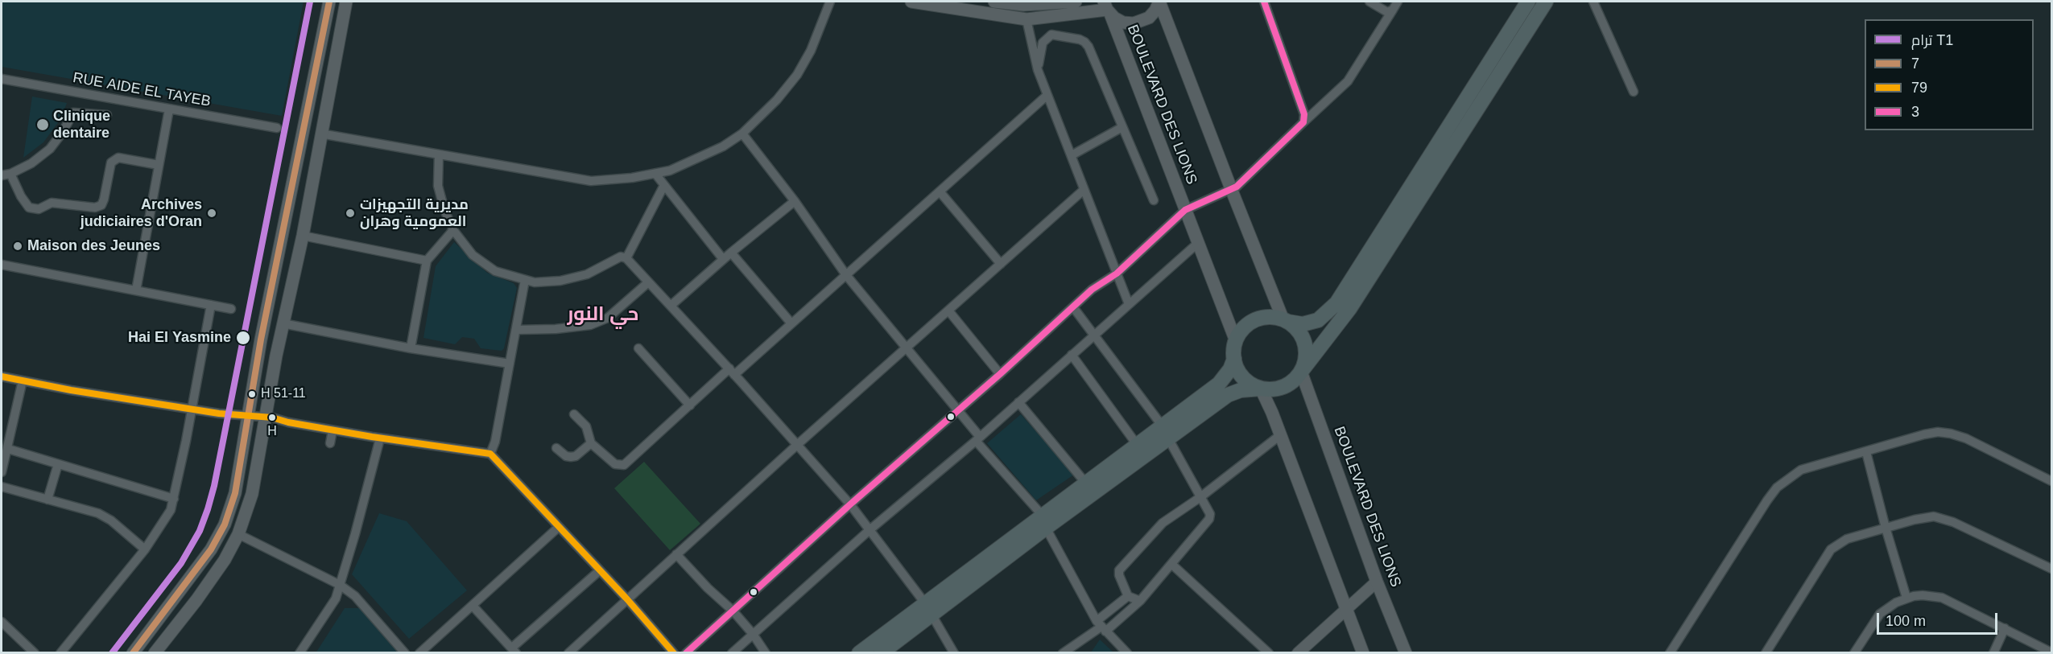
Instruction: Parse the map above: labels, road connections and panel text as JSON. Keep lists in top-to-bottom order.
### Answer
{
  "streets": {
    "main road": ["BOULEVARD DES LIONS"],
    "street": ["RUE AIDE EL TAYEB"]
  },
  "districts": ["حي النور"],
  "places": [
    "Clinique dentaire",
    "Archives judiciaires d'Oran",
    "مديرية التجهيزات العمومية وهران",
    "Maison des Jeunes",
    "Hai El Yasmine",
    "H 51-11",
    "H"
  ],
  "lines": [
    "tram line T1",
    "transit line 7",
    "transit line 3",
    "transit line 79"
  ],
  "legend": [
    "ترام T1",
    "7",
    "79",
    "3"
  ],
  "scale_bar": "100 m"
}
